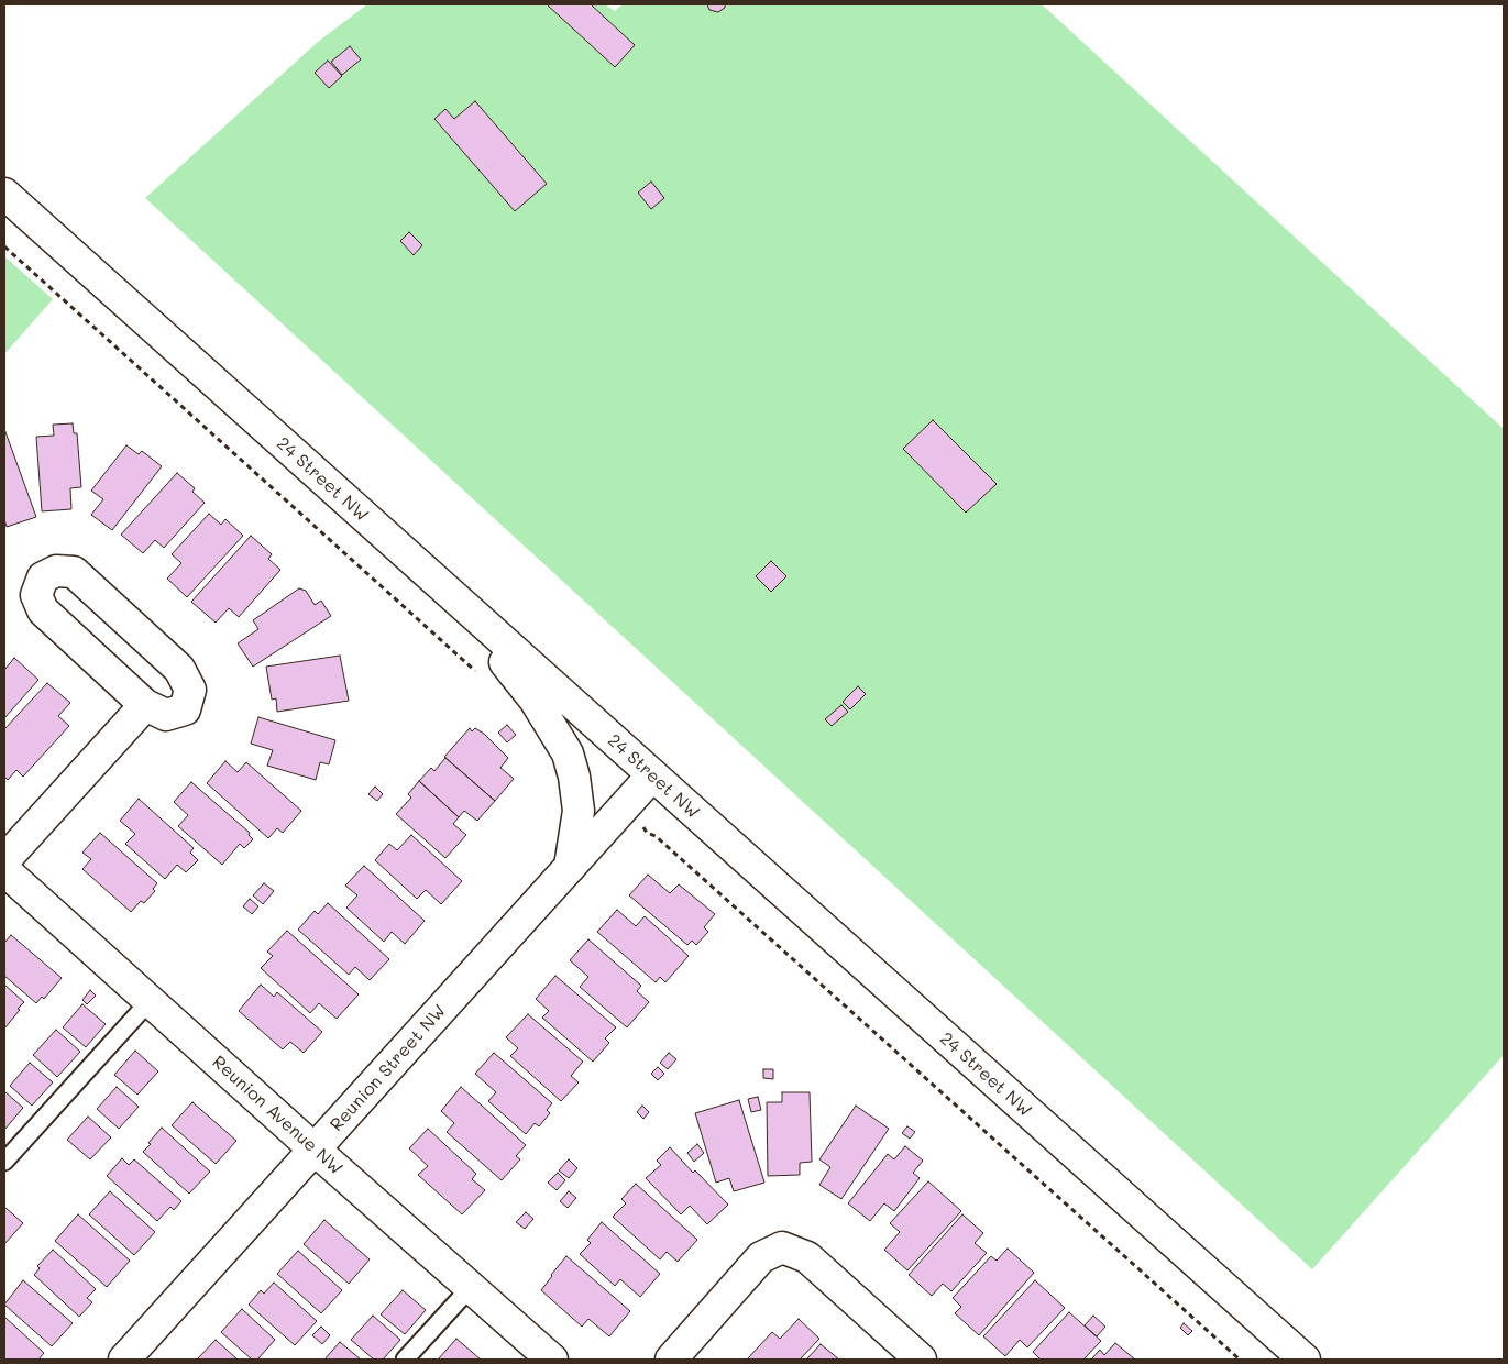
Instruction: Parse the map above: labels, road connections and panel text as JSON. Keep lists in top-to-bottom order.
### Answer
{
  "streets": {
    "street": ["24 Street NW", "Reunion Street NW", "Reunion Avenue NW"]
  },
  "crossings": [
    ["24 Street NW", "Reunion Street NW"],
    ["Reunion Street NW", "Reunion Avenue NW"]
  ]
}
